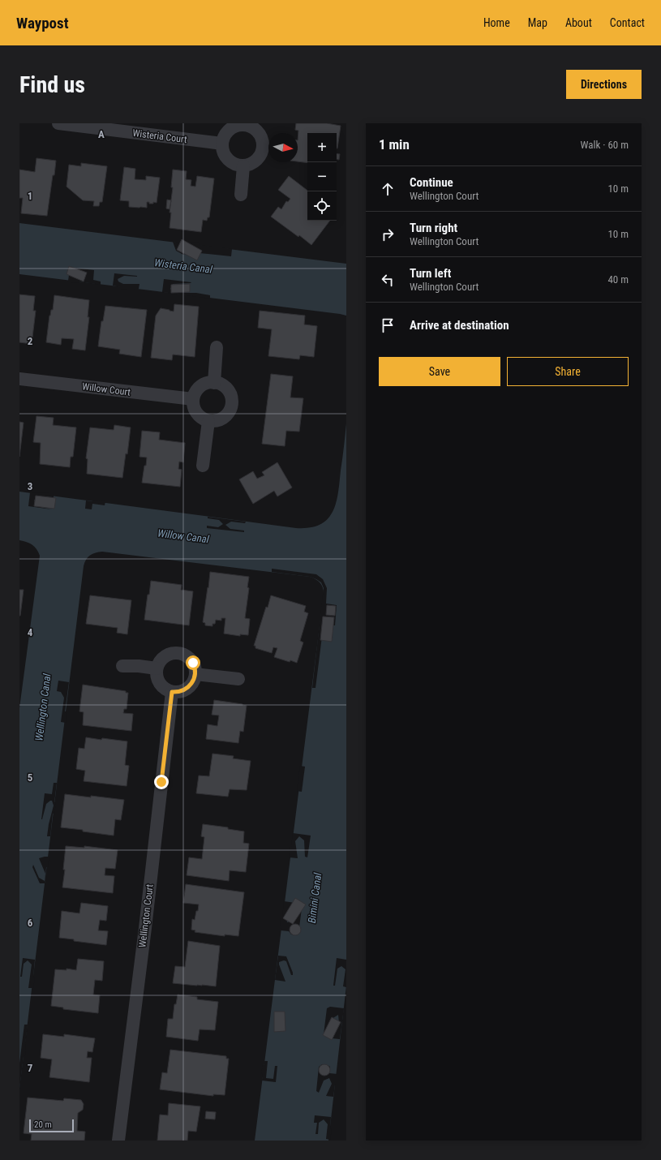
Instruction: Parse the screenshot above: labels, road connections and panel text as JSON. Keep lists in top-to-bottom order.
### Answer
{
  "streets": {
    "street": ["Wisteria Court", "Willow Court", "Wellington Court"]
  },
  "water": [
    "Wisteria Canal",
    "Willow Canal",
    "Wellington Canal",
    "Bimini Canal"
  ],
  "scale_bar": "20 m",
  "north": "right",
  "page": {
    "header": "Waypost",
    "nav": [
      "Home",
      "Map",
      "About",
      "Contact"
    ],
    "buttons": [
      "Directions",
      ["Save", "Share"]
    ],
    "title": "Find us",
    "heading": ["1 min", "Walk · 60 m"],
    "map_buttons": ["+", "−"],
    "list": [
      ["Continue", "Wellington Court", "10 m"],
      ["Turn right", "Wellington Court", "10 m"],
      ["Turn left", "Wellington Court", "40 m"],
      "Arrive at destination"
    ],
    "scale": "20 m"
  },
  "grid": {
    "columns": ["A"],
    "rows": [
      "1",
      "2",
      "3",
      "4",
      "5",
      "6",
      "7"
    ]
  }
}
